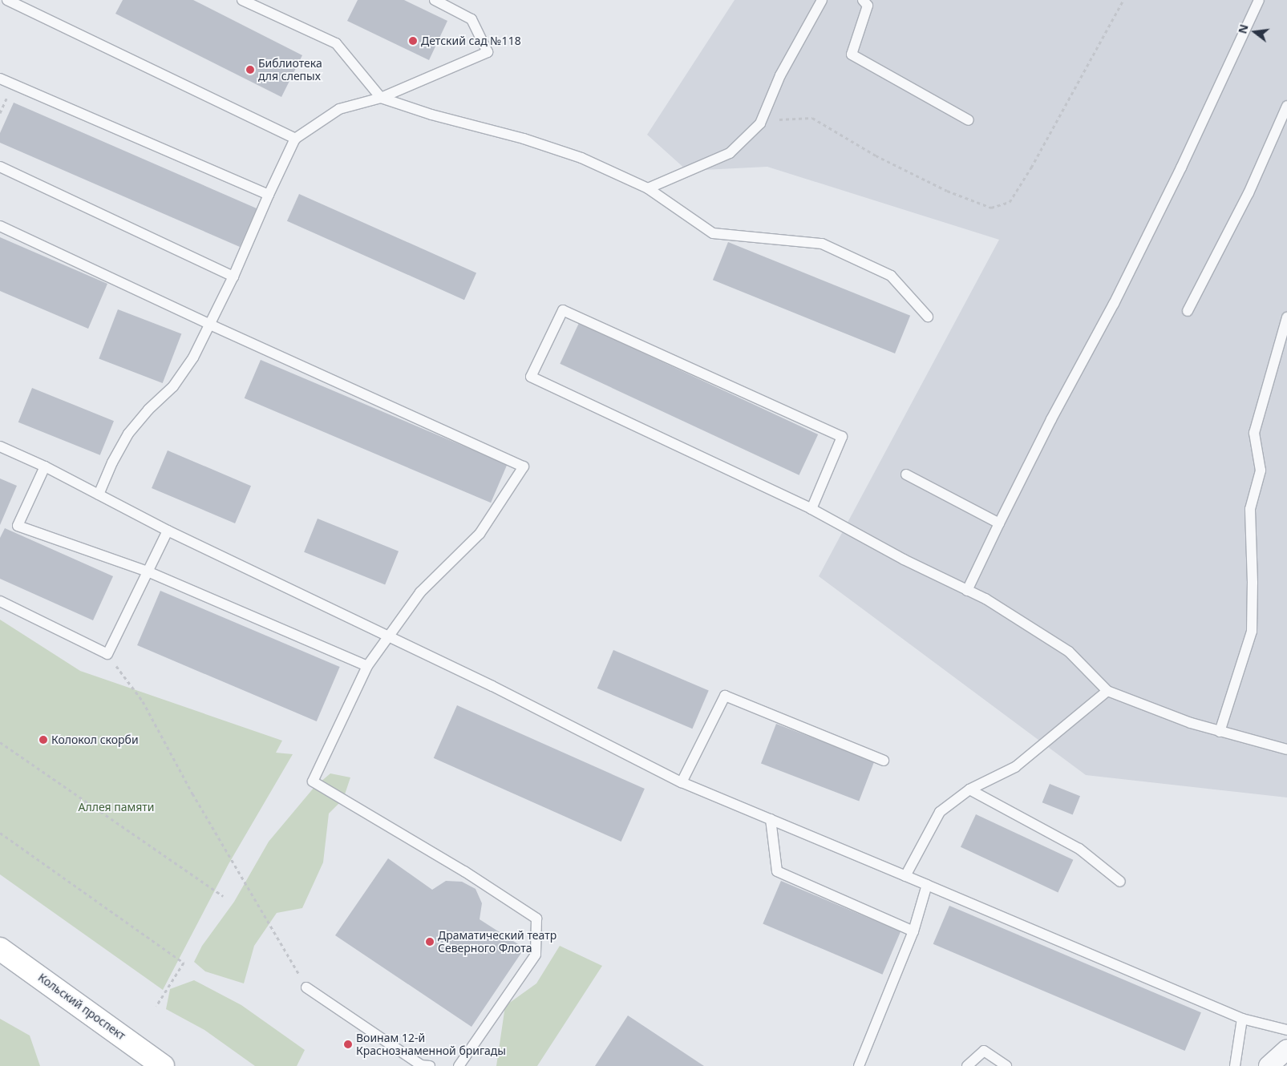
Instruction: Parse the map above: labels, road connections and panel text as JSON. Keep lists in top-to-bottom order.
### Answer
{
  "streets": {
    "main road": ["Кольский проспект"]
  },
  "parks": ["Аллея памяти"],
  "places": [
    "Детский сад №118",
    "Библиотека для слепых",
    "Колокол скорби",
    "Драматический театр Северного Флота",
    "Воинам 12-й Краснознаменной бригады"
  ],
  "north": "left"
}
